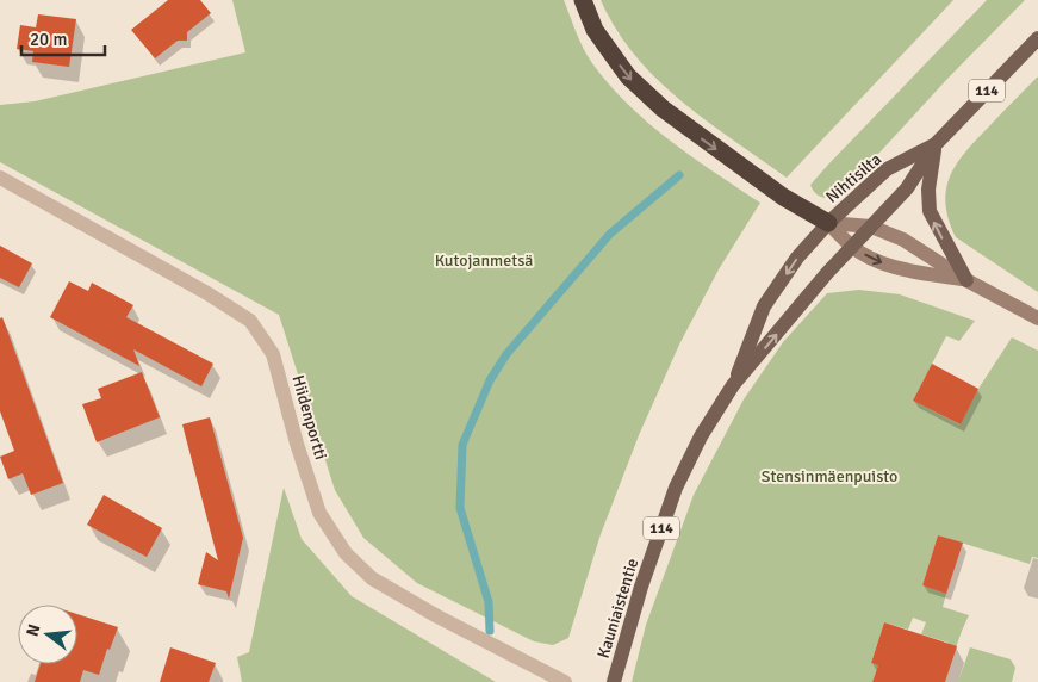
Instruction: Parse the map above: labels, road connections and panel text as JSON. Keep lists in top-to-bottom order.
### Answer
{
  "streets": {
    "main road": ["114", "Nihtisilta", "Kauniaistentie"],
    "street": ["Hiidenportti"]
  },
  "crossings": [
    ["Nihtisilta", "Kauniaistentie"]
  ],
  "parks": ["Kutojanmetsä", "Stensinmäenpuisto"],
  "scale_bar": "20 m",
  "north": "left"
}
